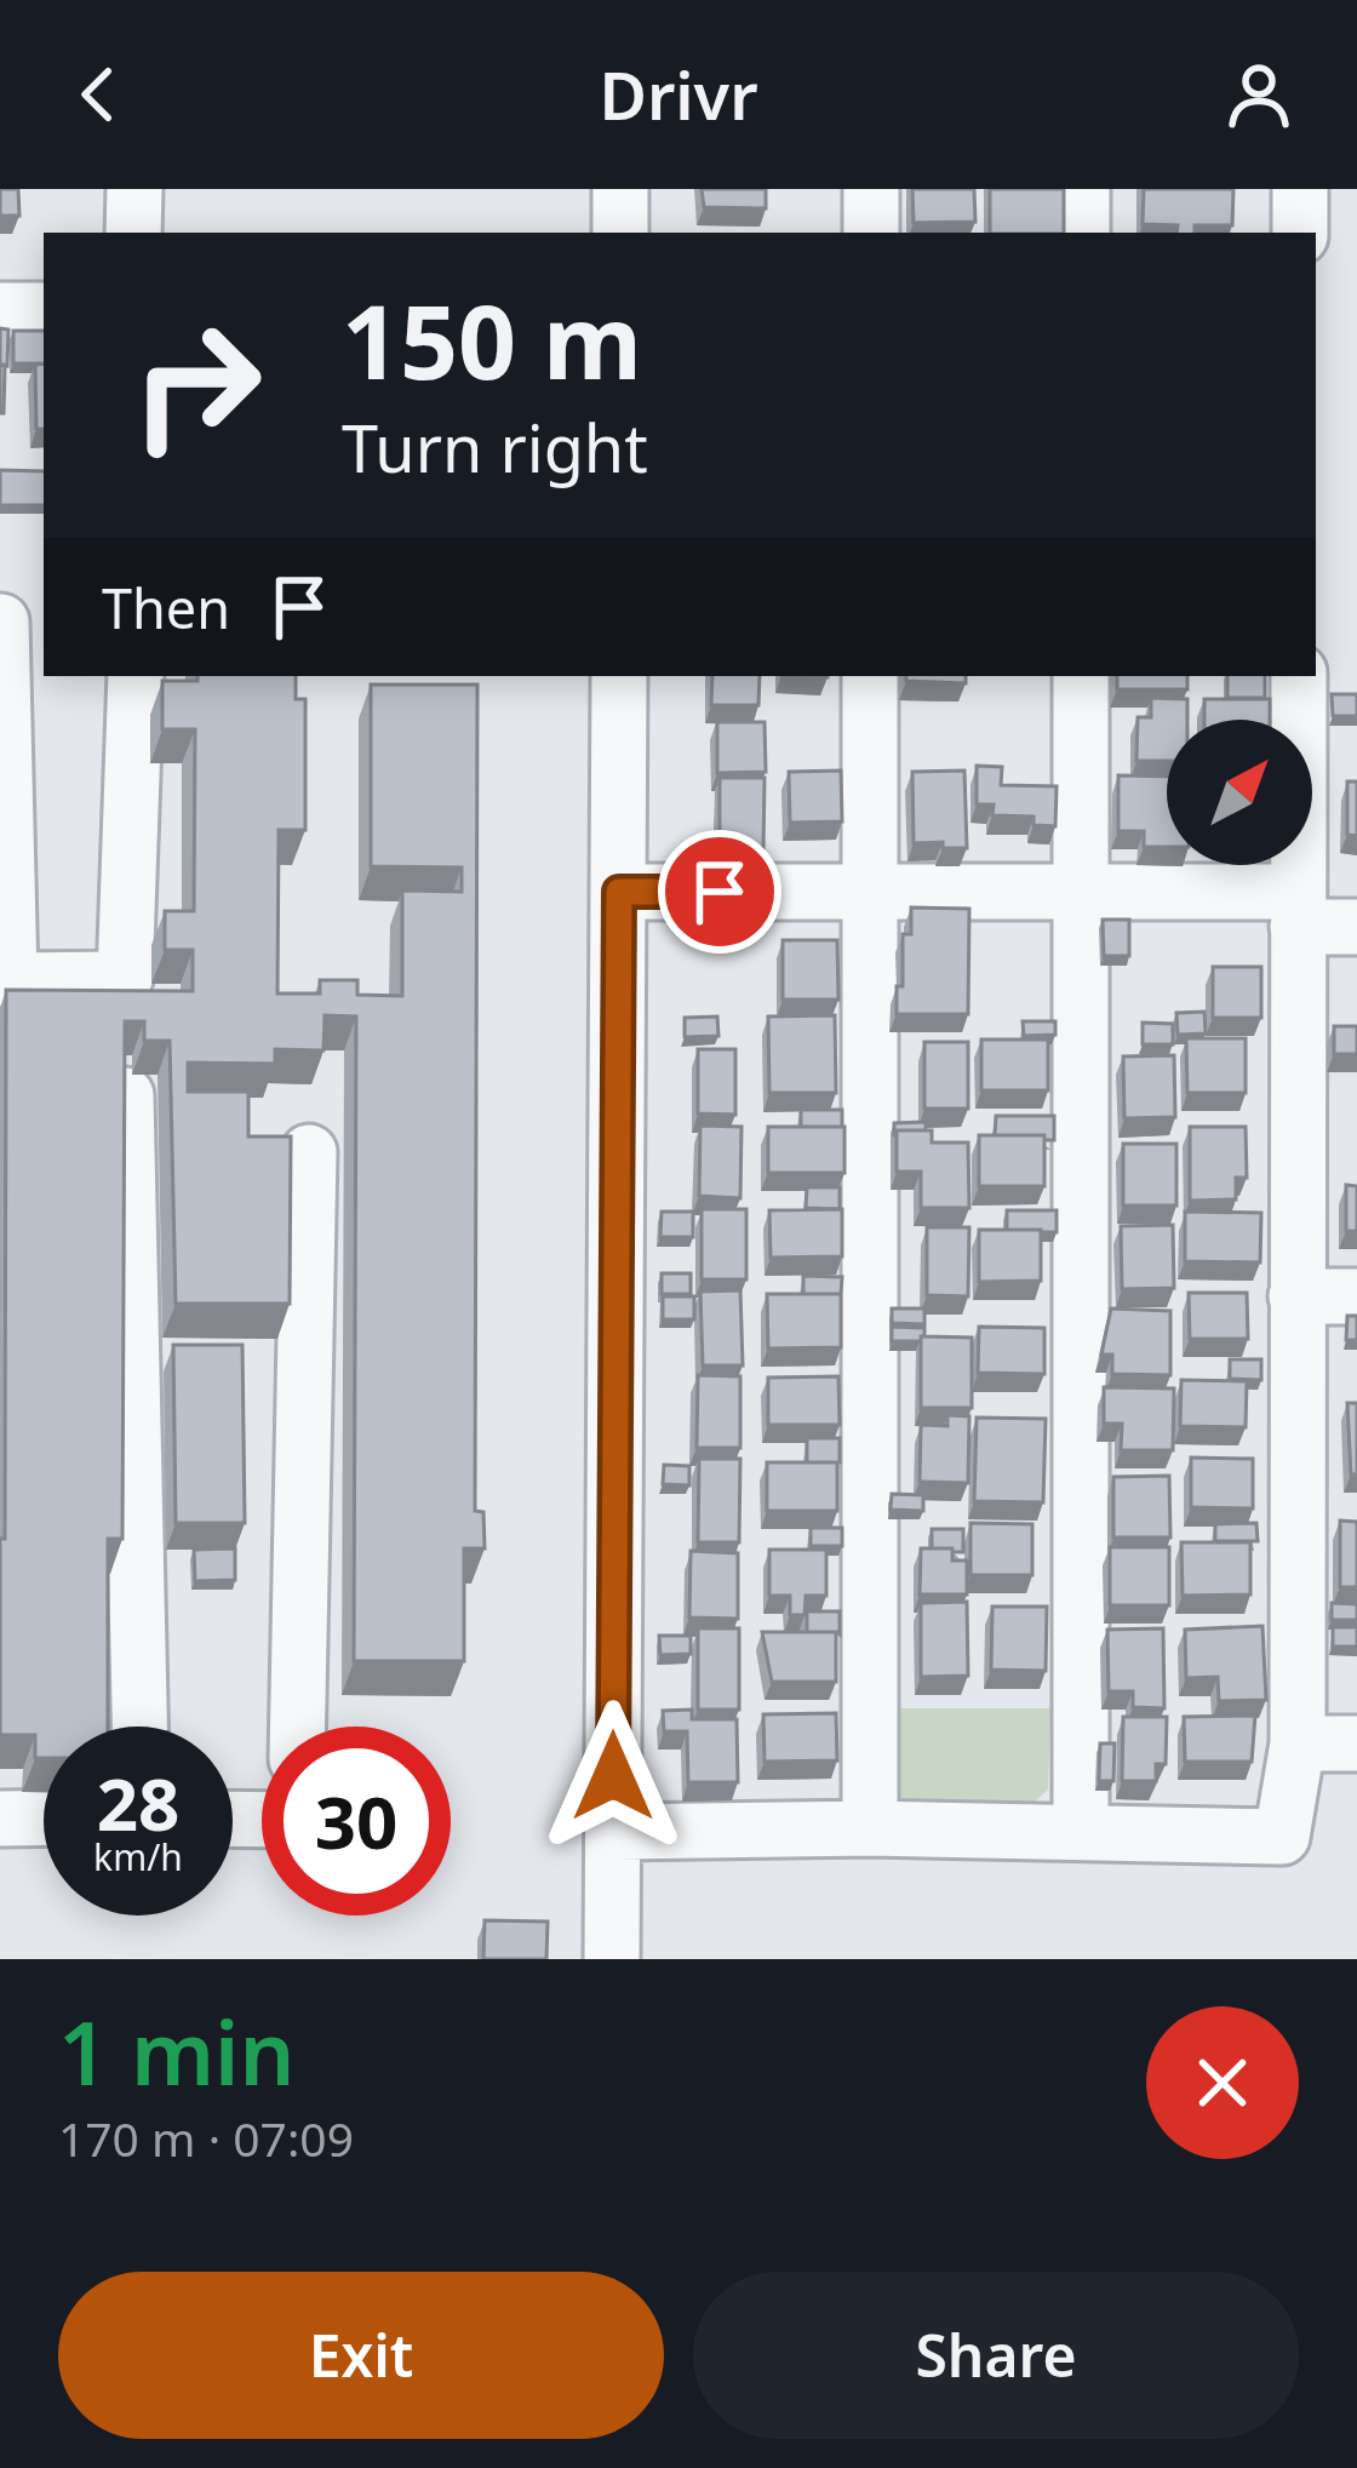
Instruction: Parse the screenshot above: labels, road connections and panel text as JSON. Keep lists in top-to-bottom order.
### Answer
{
  "north": "top right",
  "page": {
    "header": "Drivr",
    "turn": ["150 m", "Turn right"],
    "then": "Then",
    "speed": "28 km/h",
    "limit": "30",
    "heading": ["1 min", "170 m · 07:09"],
    "buttons": ["Exit", "Share"]
  }
}
